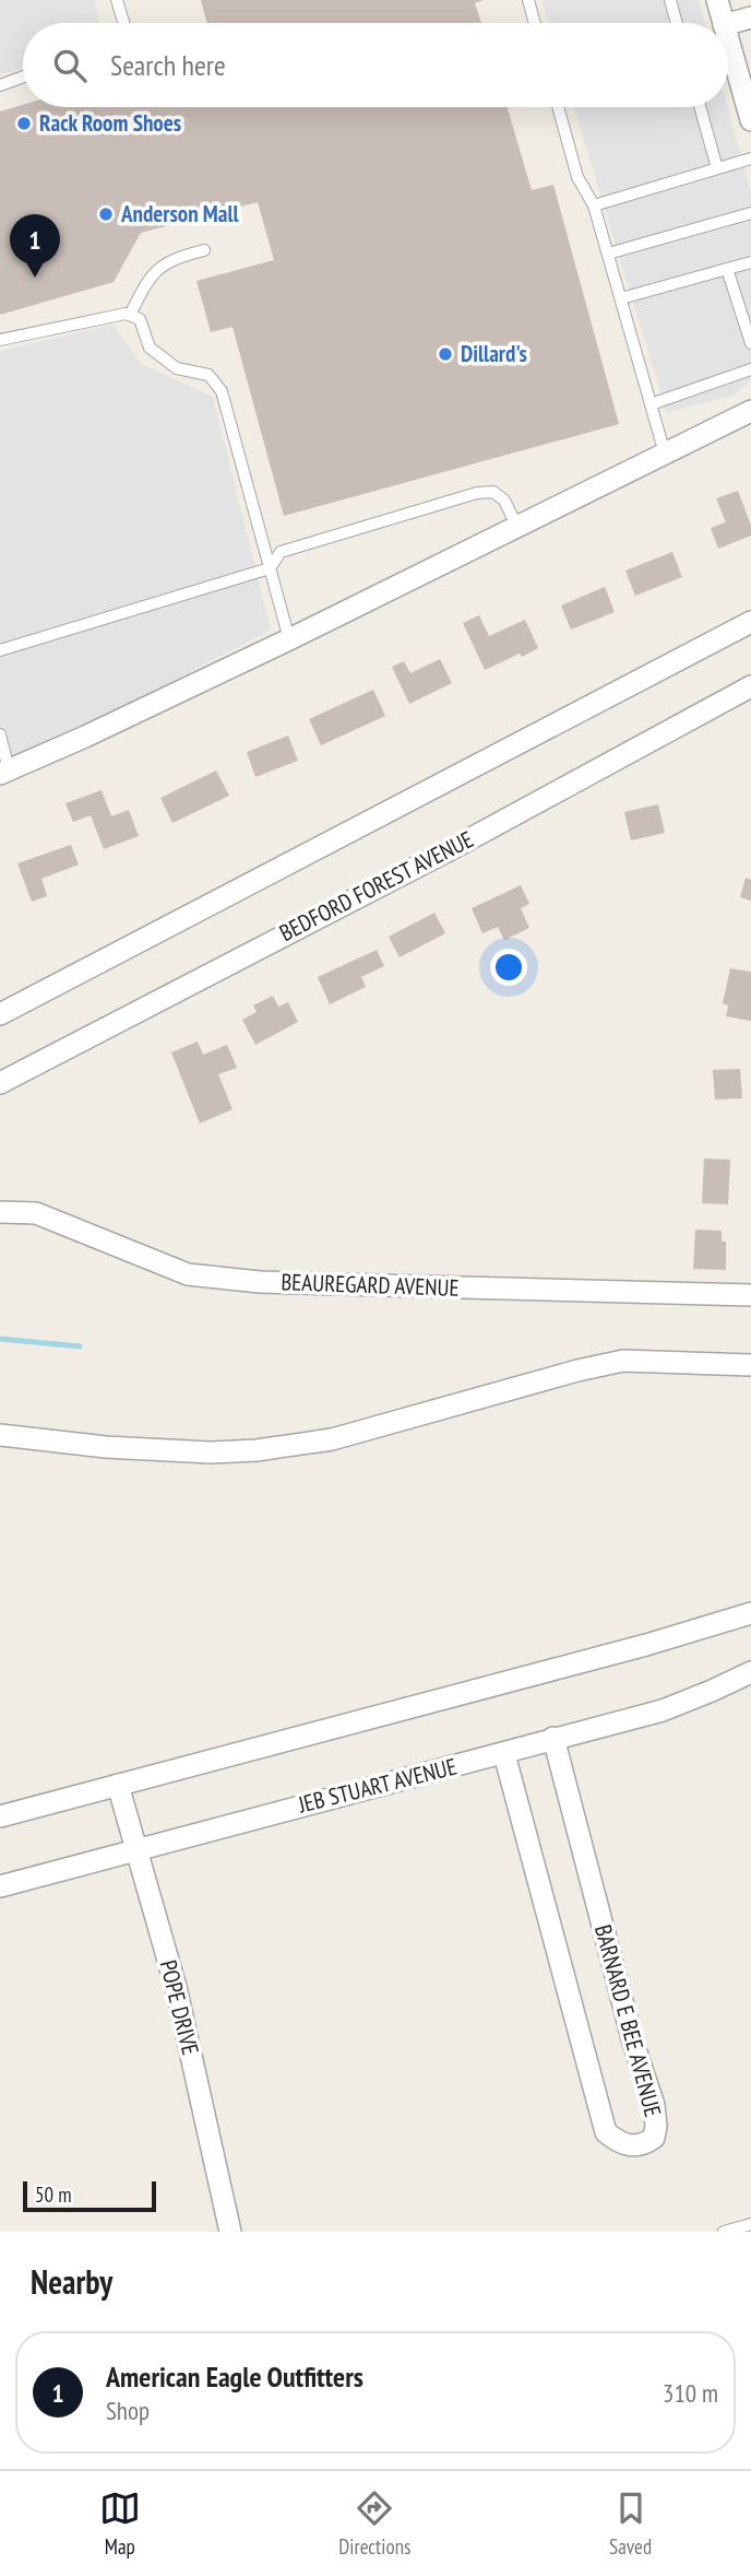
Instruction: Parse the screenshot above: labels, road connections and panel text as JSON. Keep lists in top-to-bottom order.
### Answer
{
  "streets": {
    "street": [
      "BEDFORD FOREST AVENUE",
      "BEAUREGARD AVENUE",
      "JEB STUART AVENUE",
      "POPE DRIVE",
      "BARNARD E BEE AVENUE"
    ]
  },
  "crossings": [
    ["JEB STUART AVENUE", "POPE DRIVE"],
    ["JEB STUART AVENUE", "BARNARD E BEE AVENUE"]
  ],
  "places": ["Rack Room Shoes", "Anderson Mall", "Dillard's"],
  "scale_bar": "50 m",
  "page": {
    "search": "Search here",
    "pins": "1",
    "scale": "50 m",
    "heading": "Nearby",
    "list": [
      {
        "mark": "1",
        "name": "American Eagle Outfitters",
        "note": "Shop",
        "value": "310 m"
      }
    ],
    "nav": ["Map", "Directions", "Saved"]
  }
}
